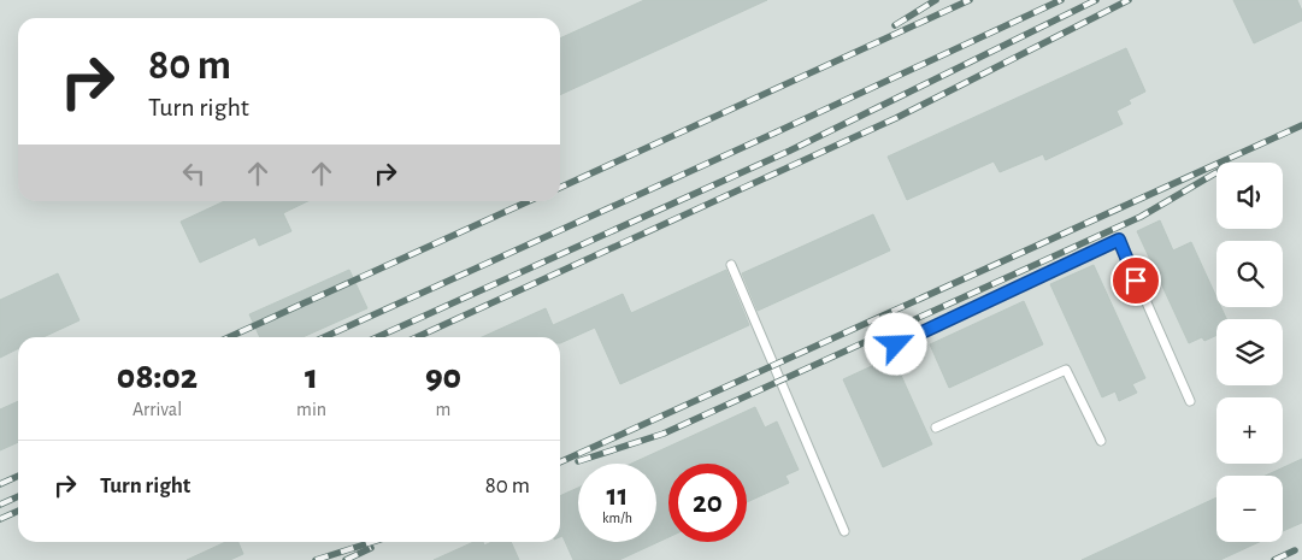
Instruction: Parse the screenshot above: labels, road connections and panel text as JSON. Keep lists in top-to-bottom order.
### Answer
{
  "page": {
    "turn": ["80 m", "Turn right"],
    "map_buttons": ["+", "−"],
    "eta": [
      "08:02",
      "Arrival",
      "1",
      "min",
      "90",
      "m"
    ],
    "list": [
      {
        "name": "Turn right",
        "value": "80 m"
      }
    ],
    "speed": "11 km/h",
    "limit": "20"
  }
}
